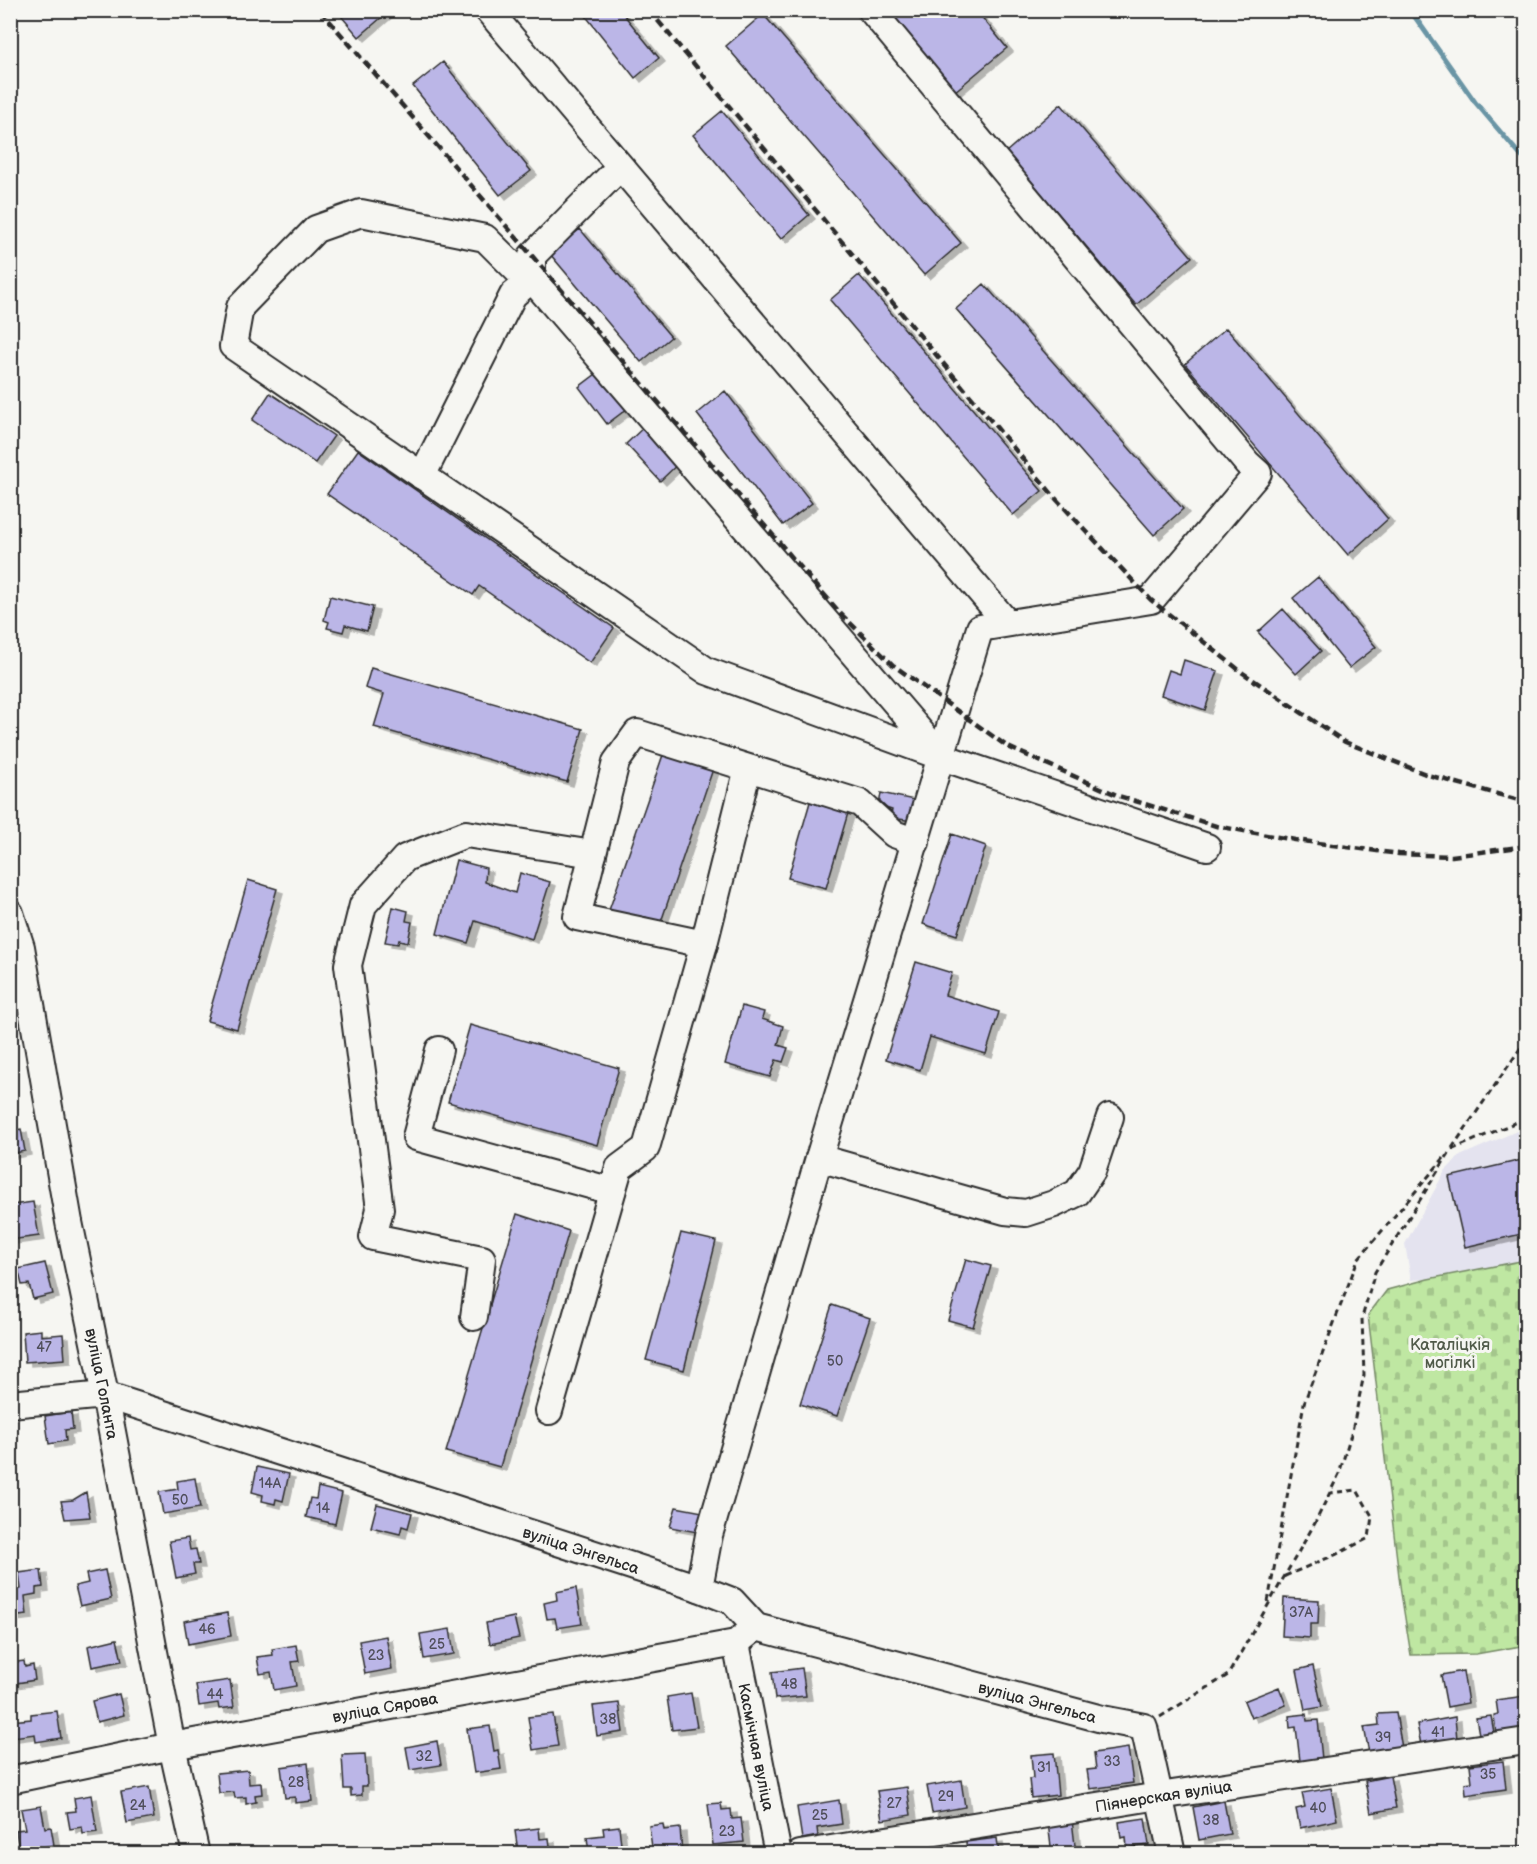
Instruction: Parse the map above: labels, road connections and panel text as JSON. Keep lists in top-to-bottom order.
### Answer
{
  "streets": {
    "street": [
      "вуліца Голанта",
      "вуліца Энгельса",
      "вуліца Сярова",
      "Касмічная вуліца",
      "Піянерская вуліца"
    ]
  },
  "crossings": [
    ["вуліца Голанта", "вуліца Энгельса"],
    ["вуліца Голанта", "вуліца Сярова"],
    ["вуліца Энгельса", "вуліца Сярова"],
    ["вуліца Сярова", "Касмічная вуліца"]
  ],
  "parks": ["Каталіцкія могілкі"],
  "house_numbers": [
    "47",
    "50",
    "14А",
    "50",
    "14",
    "37А",
    "46",
    "25",
    "23",
    "48",
    "44",
    "38",
    "41",
    "39",
    "32",
    "33",
    "31",
    "35",
    "28",
    "29",
    "27",
    "24",
    "40",
    "25",
    "38",
    "23"
  ]
}
